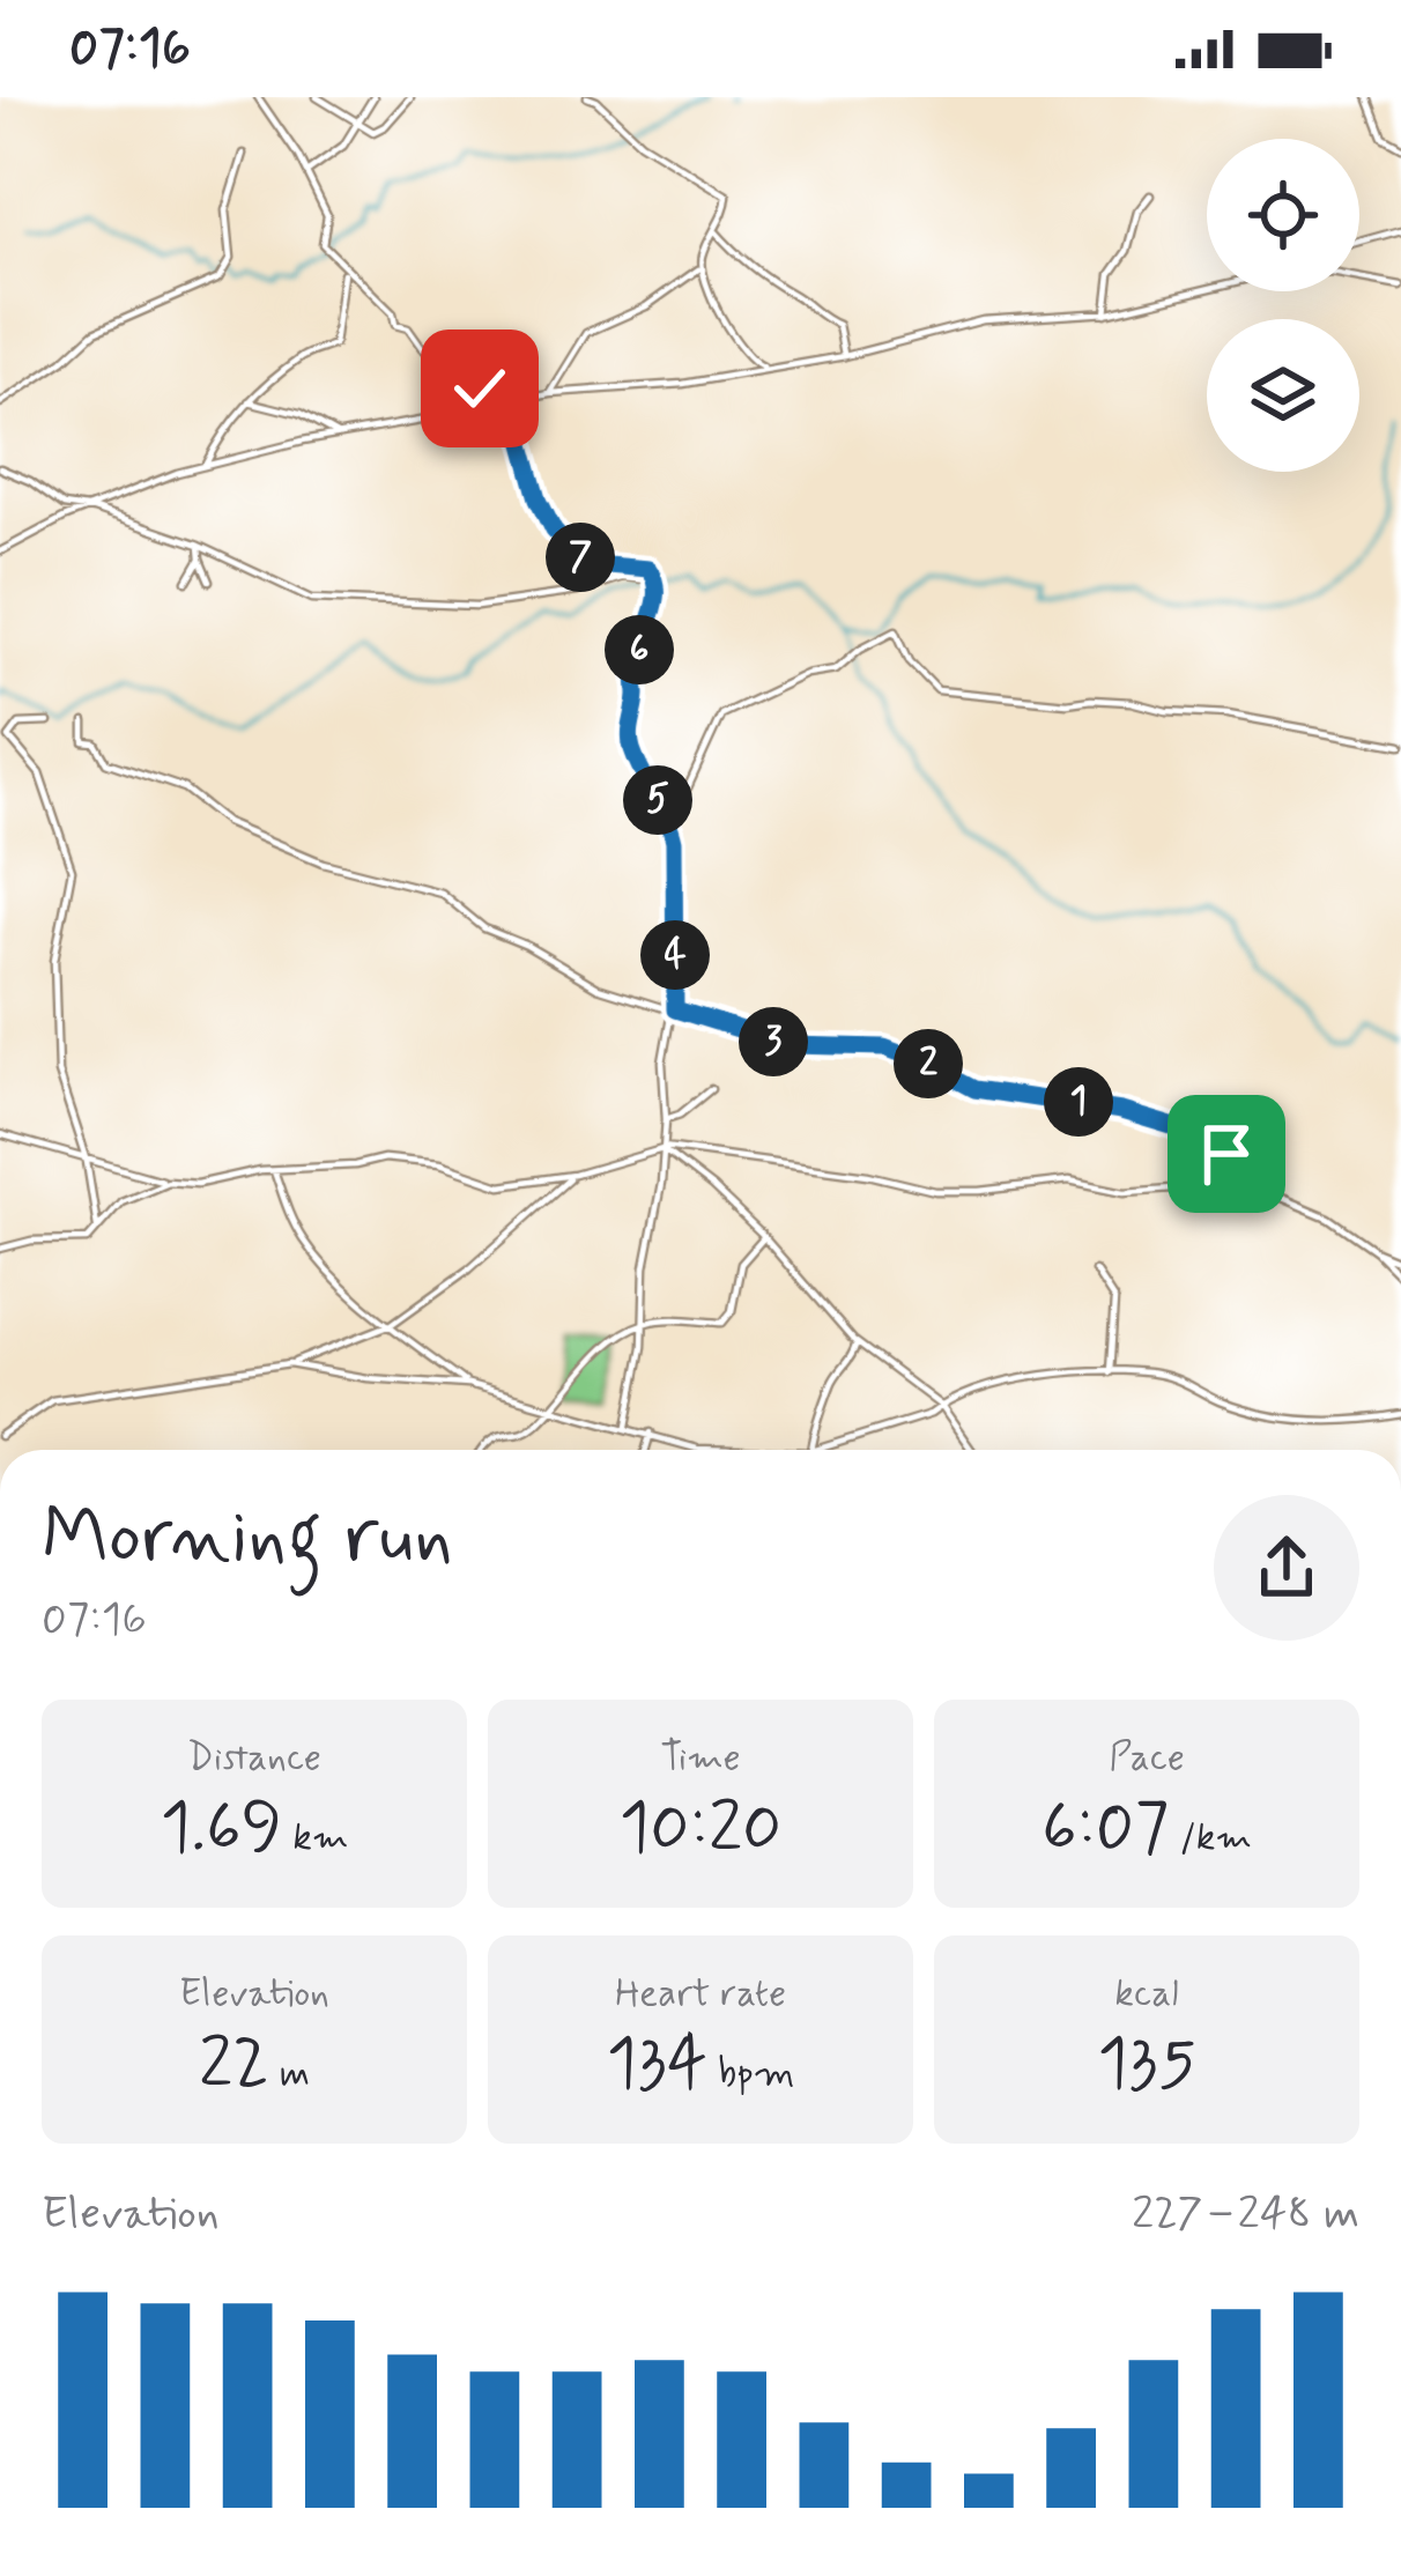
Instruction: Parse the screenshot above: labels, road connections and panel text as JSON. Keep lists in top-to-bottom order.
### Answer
{
  "page": {
    "status": "07:16",
    "pins": [
      "7",
      "6",
      "5",
      "4",
      "3",
      "2",
      "1"
    ],
    "heading": ["Morning run", "07:16"],
    "stats": [
      ["Distance", "1.69 km"],
      ["Time", "10:20"],
      ["Pace", "6:07 /km"],
      ["Elevation", "22 m"],
      ["Heart rate", "134 bpm"],
      ["kcal", "135"]
    ],
    "chart": ["Elevation", "227–248 m"]
  }
}
